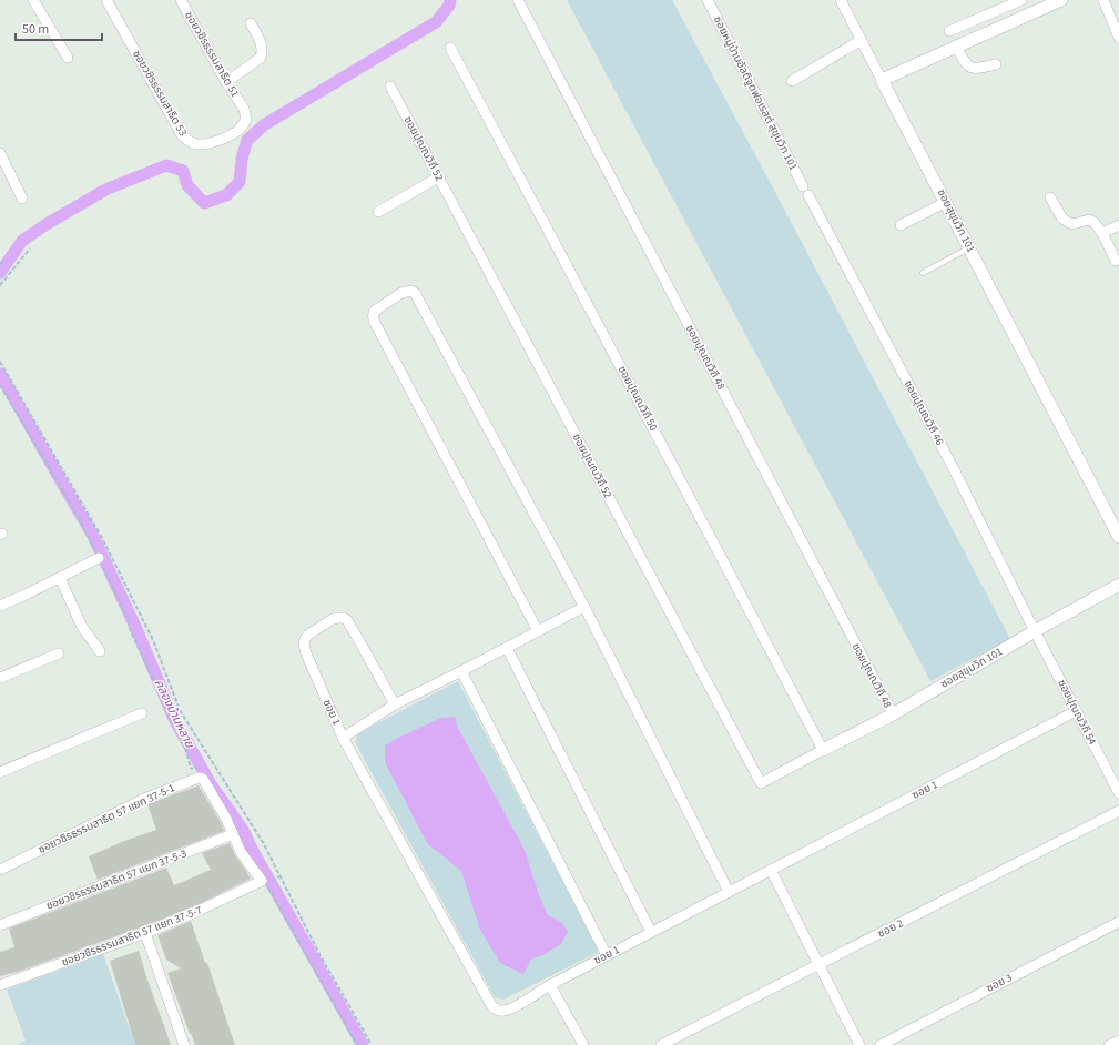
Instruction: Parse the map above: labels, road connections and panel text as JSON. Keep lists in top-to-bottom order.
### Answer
{
  "streets": {
    "street": [
      "ซอยวชิรธรรมสาธิต 51",
      "ซอยวชิรธรรมสาธิต 53",
      "ซอยหมู่บ้านอัลติจูดฟอเรสต์ สุขุมวิท 101",
      "ซอยปุณณวิถี 52",
      "ซอยสุขุมวิท 101",
      "ซอยปุณณวิถี 48",
      "ซอยปุณณวิถี 50",
      "ซอยปุณณวิถี 46",
      "ซอย 1",
      "ซอยปุณณวิถี 54",
      "ซอยวชิรธรรมสาธิต 57 แยก 37-5-1",
      "ซอยวชิรธรรมสาธิต 57 แยก 37-5-3",
      "ซอย 2",
      "ซอยวชิรธรรมสาธิต 57 แยก 37-5-7",
      "ซอย 3"
    ]
  },
  "crossings": [
    ["ซอยวชิรธรรมสาธิต 51", "ซอยวชิรธรรมสาธิต 53"],
    ["ซอยหมู่บ้านอัลติจูดฟอเรสต์ สุขุมวิท 101", "ซอยปุณณวิถี 46"],
    ["ซอยปุณณวิถี 52", "ซอยสุขุมวิท 101"],
    ["ซอยปุณณวิถี 52", "ซอยปุณณวิถี 50"],
    ["ซอยสุขุมวิท 101", "ซอยปุณณวิถี 48"],
    ["ซอยสุขุมวิท 101", "ซอยปุณณวิถี 50"],
    ["ซอยสุขุมวิท 101", "ซอยปุณณวิถี 46"],
    ["ซอยสุขุมวิท 101", "ซอยปุณณวิถี 54"],
    ["ซอยปุณณวิถี 46", "ซอยปุณณวิถี 54"],
    ["ซอย 1", "ซอยปุณณวิถี 54"],
    ["ซอยวชิรธรรมสาธิต 57 แยก 37-5-1", "ซอยวชิรธรรมสาธิต 57 แยก 37-5-3"],
    ["ซอยวชิรธรรมสาธิต 57 แยก 37-5-1", "ซอยวชิรธรรมสาธิต 57 แยก 37-5-7"]
  ],
  "water": ["คลองบ้านหลาย"],
  "scale_bar": "50 m"
}
